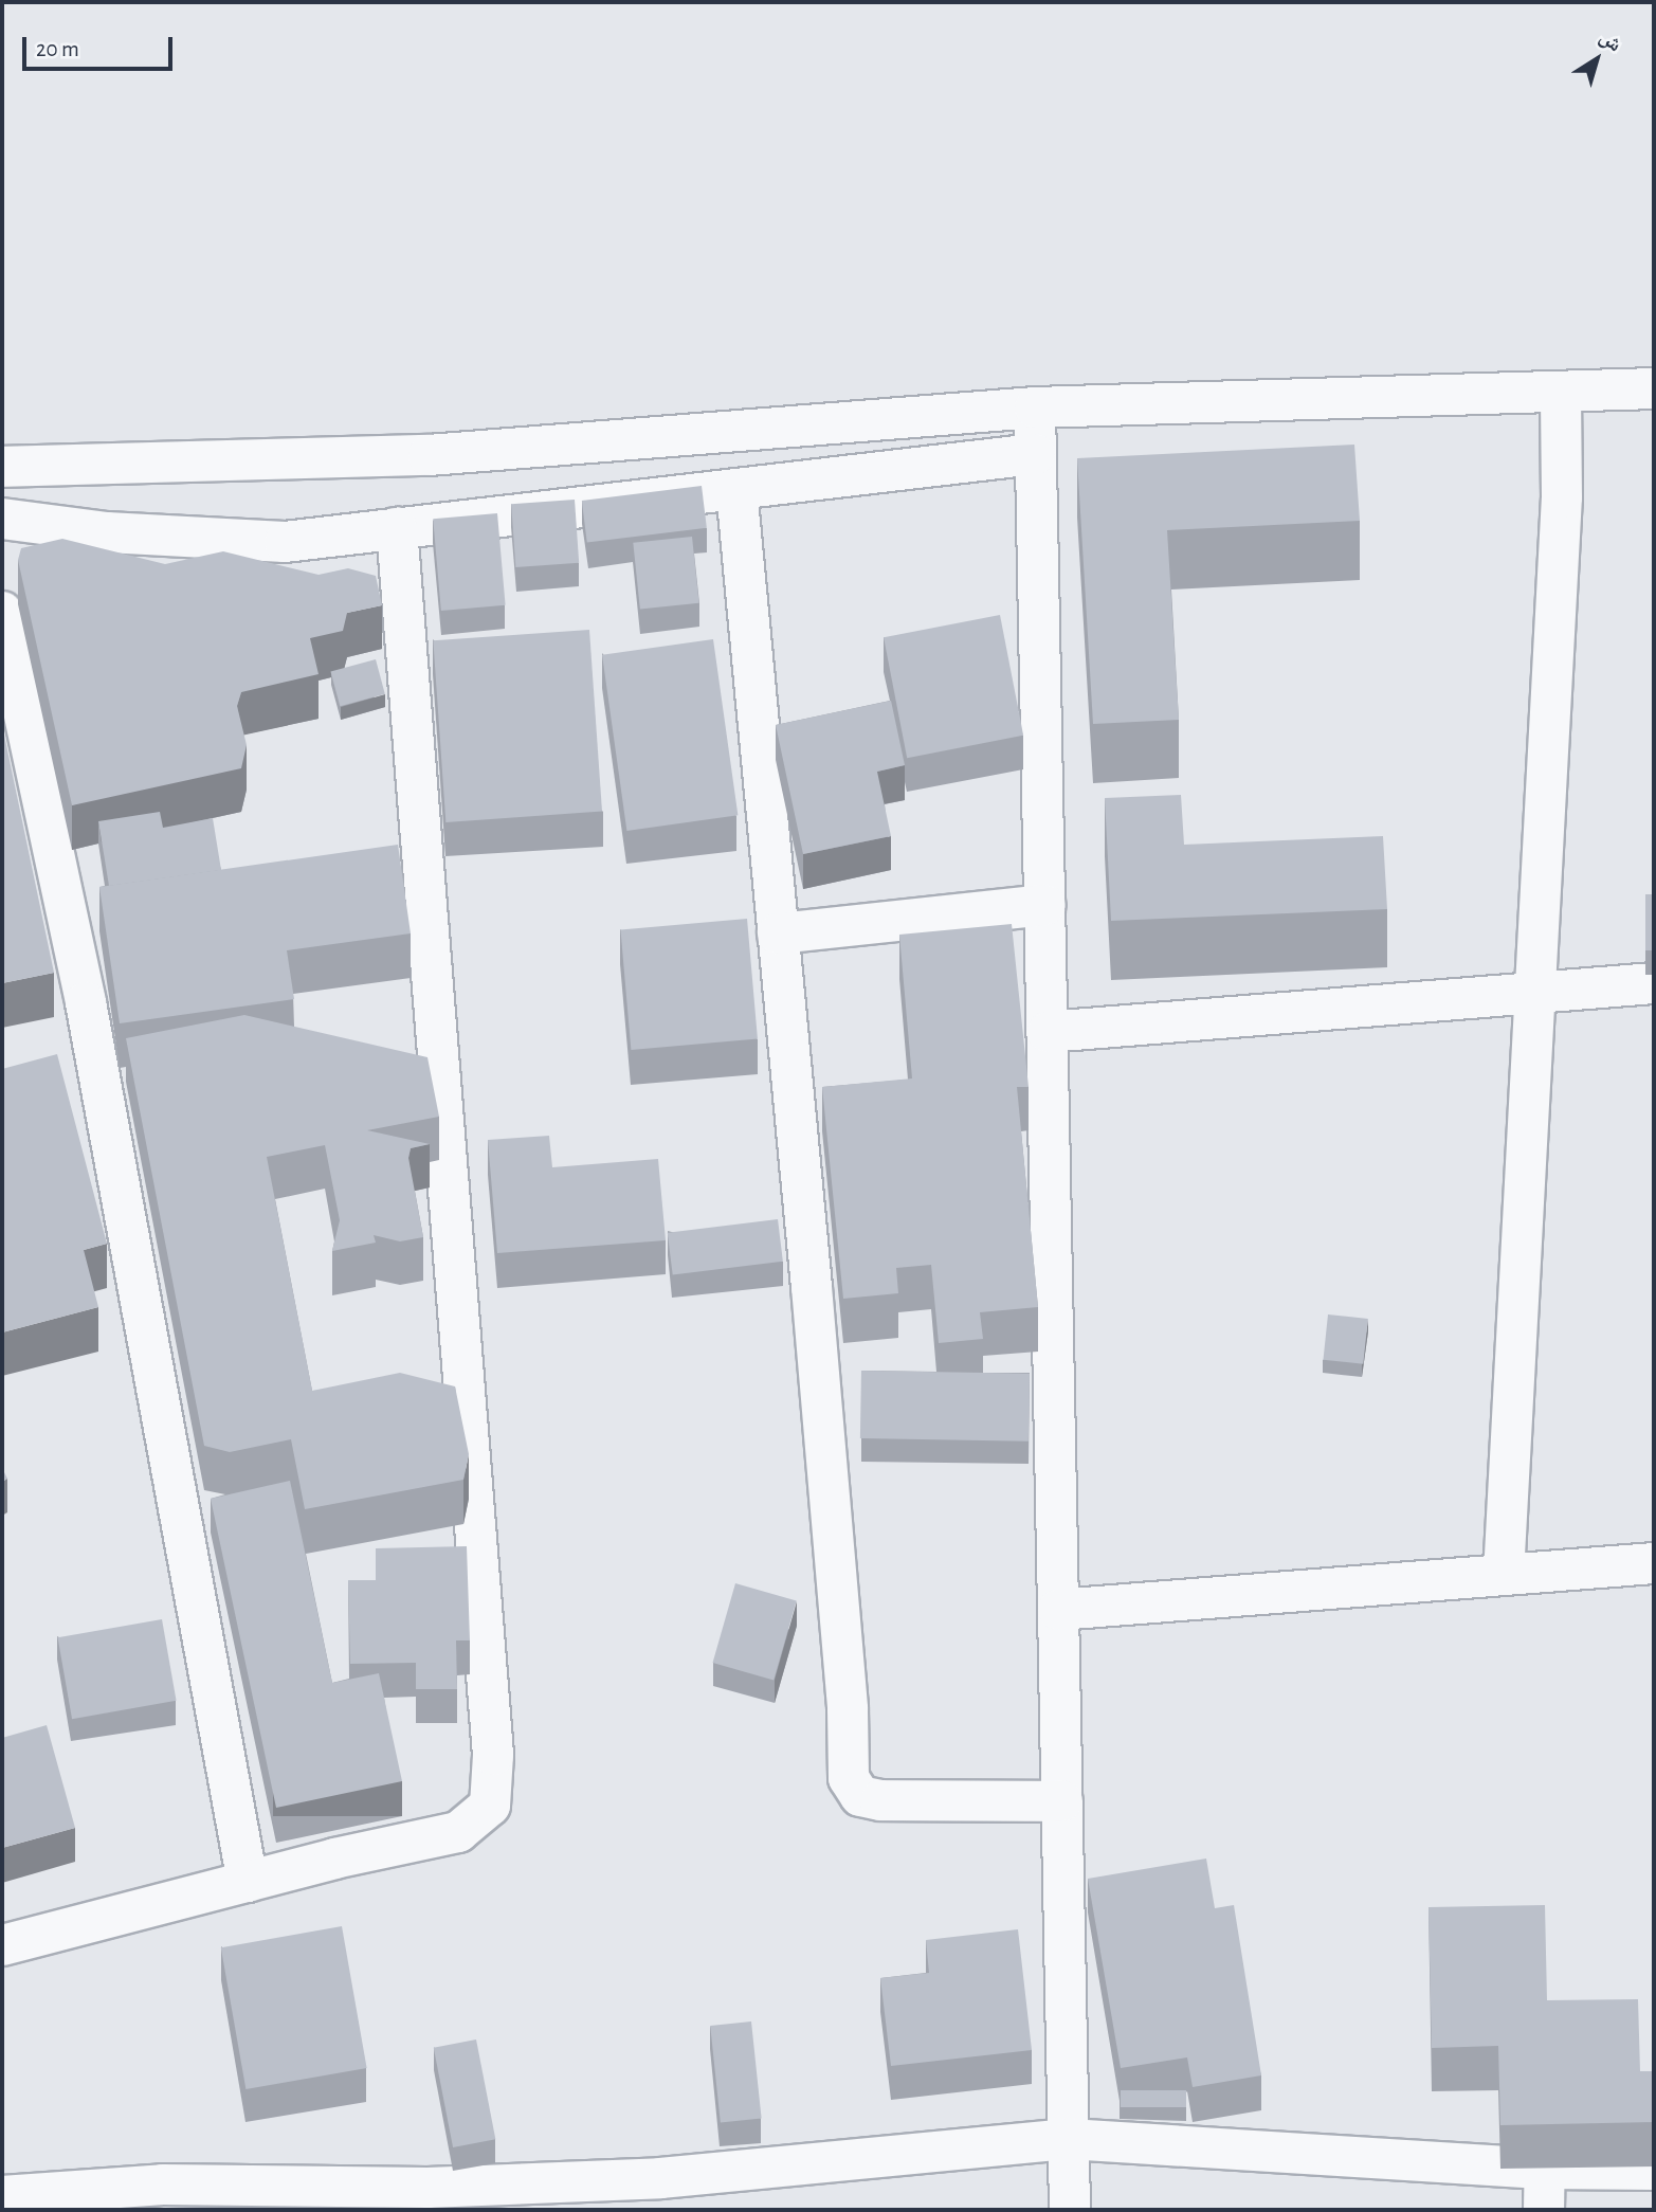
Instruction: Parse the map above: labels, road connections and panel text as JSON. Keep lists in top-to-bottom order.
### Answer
{
  "scale_bar": "20 m",
  "north": "top right"
}
